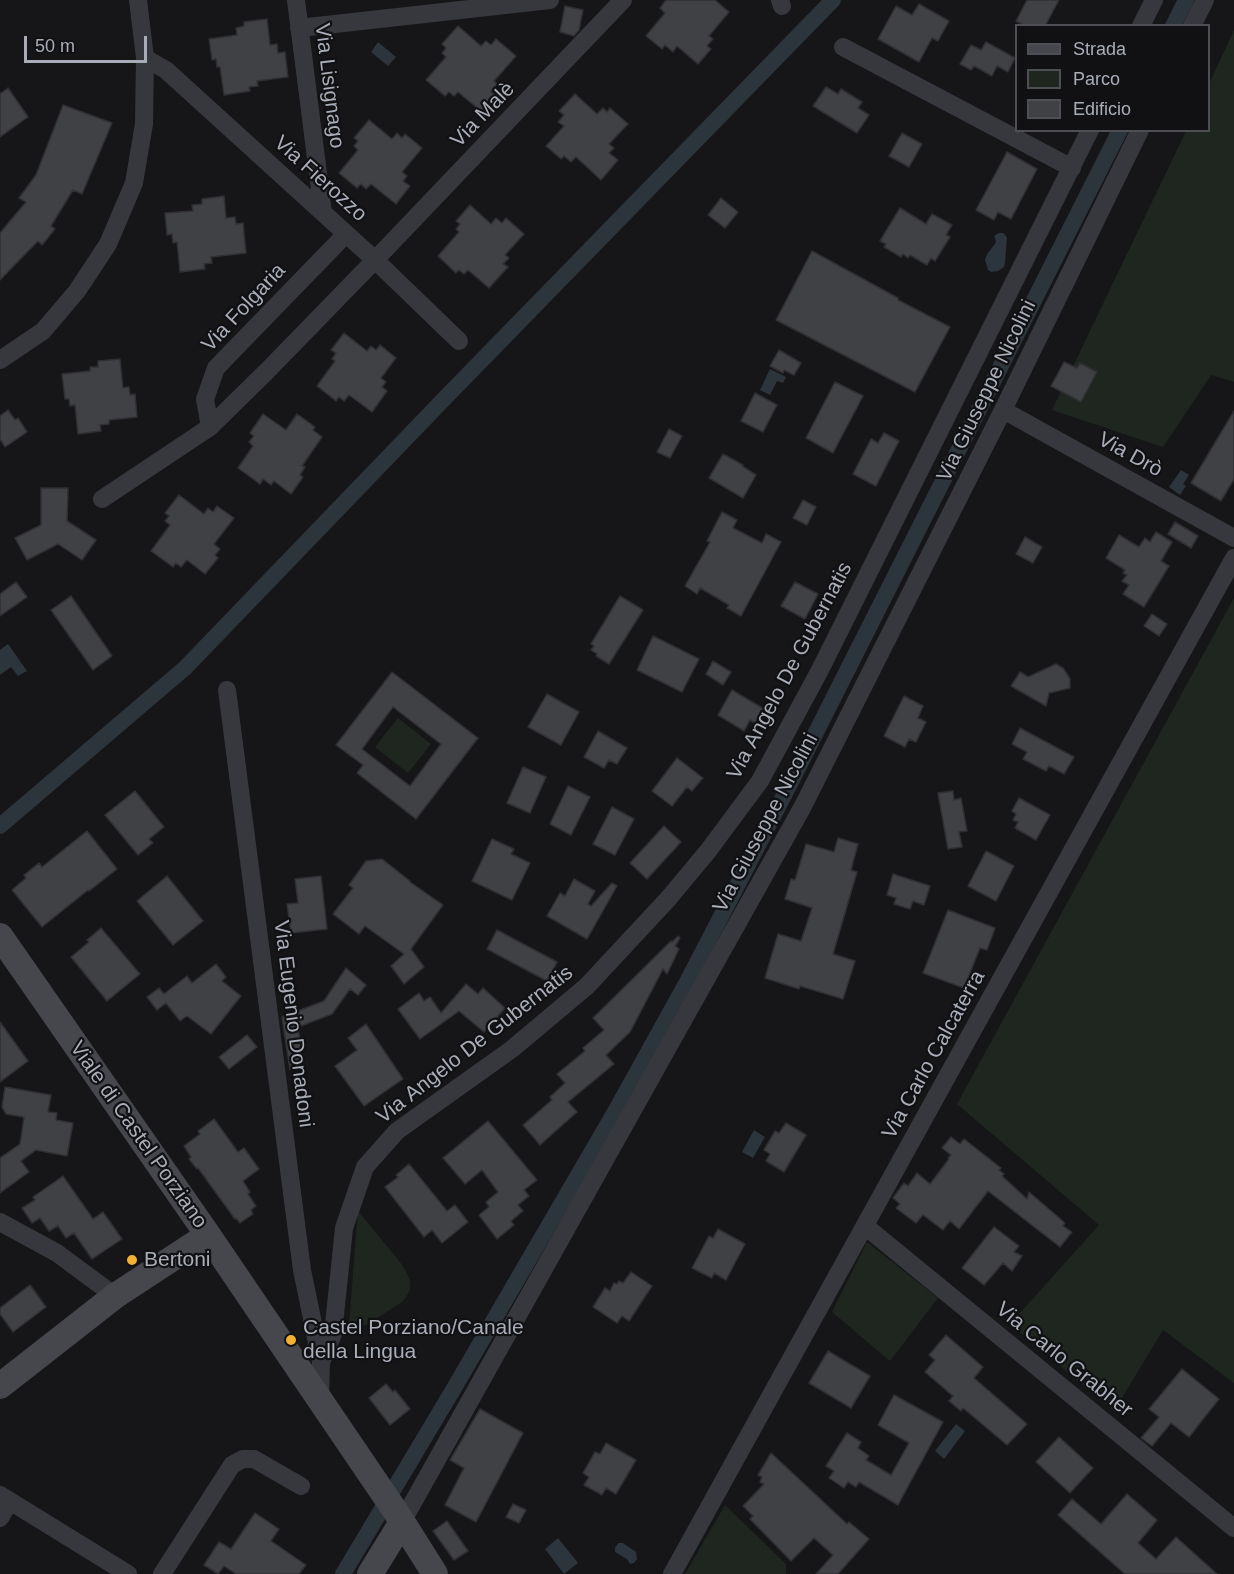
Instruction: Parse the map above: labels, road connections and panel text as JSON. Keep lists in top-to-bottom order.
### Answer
{
  "streets": {
    "street": [
      "Via Lisignago",
      "Via Malè",
      "Via Fierozzo",
      "Via Folgaria",
      "Via Giuseppe Nicolini",
      "Via Drò",
      "Via Angelo De Gubernatis",
      "Via Eugenio Donadoni",
      "Via Carlo Calcaterra",
      "Viale di Castel Porziano",
      "Via Carlo Grabher"
    ]
  },
  "crossings": [
    ["Via Lisignago", "Via Fierozzo"],
    ["Via Malè", "Via Fierozzo"],
    ["Via Fierozzo", "Via Folgaria"],
    ["Via Giuseppe Nicolini", "Via Drò"],
    ["Via Giuseppe Nicolini", "Viale di Castel Porziano"],
    ["Via Angelo De Gubernatis", "Via Eugenio Donadoni"],
    ["Via Angelo De Gubernatis", "Viale di Castel Porziano"],
    ["Via Carlo Calcaterra", "Via Carlo Grabher"]
  ],
  "places": ["Bertoni", "Castel Porziano/Canale della Lingua"],
  "legend": ["Strada", "Parco", "Edificio"],
  "scale_bar": "50 m"
}
